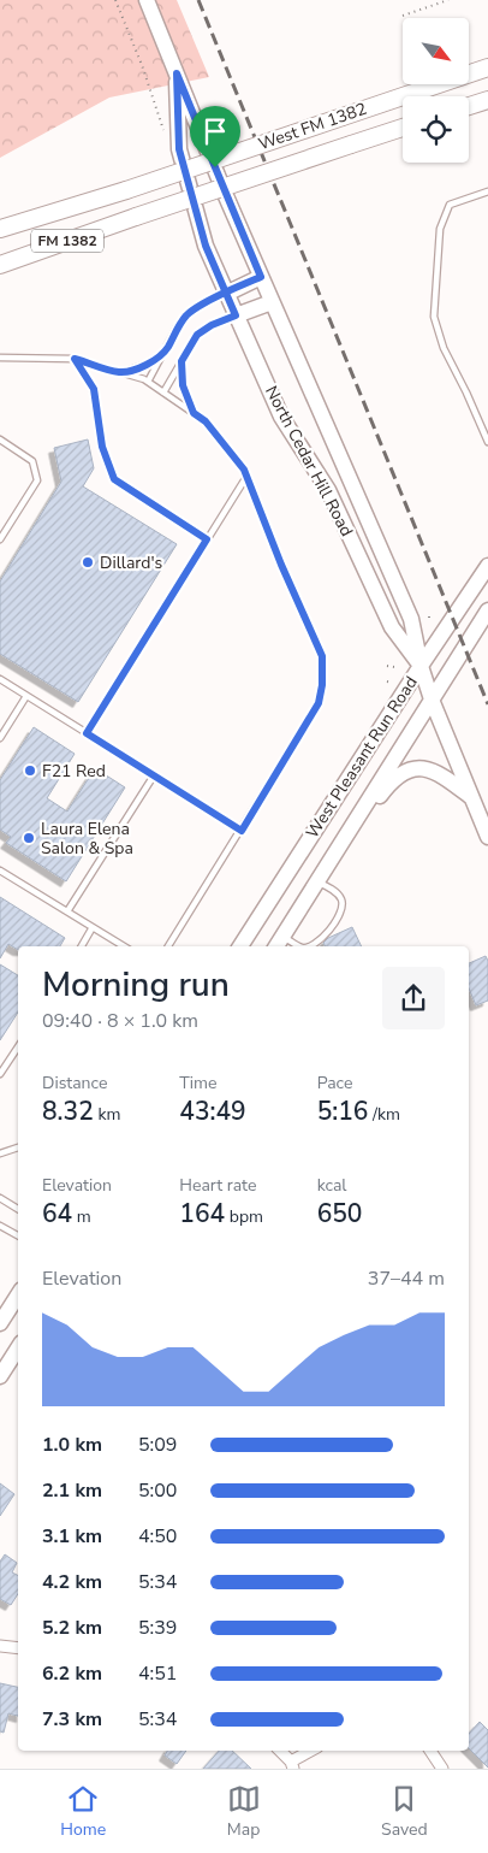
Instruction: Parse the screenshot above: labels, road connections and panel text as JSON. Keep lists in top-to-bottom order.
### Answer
{
  "streets": {
    "main road": ["West FM 1382", "FM 1382"],
    "street": ["North Cedar Hill Road", "West Pleasant Run Road"]
  },
  "crossings": [
    ["North Cedar Hill Road", "West Pleasant Run Road"]
  ],
  "places": ["Dillard's", "F21 Red", "Laura Elena Salon & Spa"],
  "north": "bottom right",
  "page": {
    "heading": ["Morning run", "09:40 · 8 × 1.0 km"],
    "stats": [
      ["Distance", "8.32 km"],
      ["Time", "43:49"],
      ["Pace", "5:16 /km"],
      ["Elevation", "64 m"],
      ["Heart rate", "164 bpm"],
      ["kcal", "650"]
    ],
    "chart": ["Elevation", "37–44 m"],
    "list": [
      {
        "name": "1.0 km",
        "note": "5:09"
      },
      {
        "name": "2.1 km",
        "note": "5:00"
      },
      {
        "name": "3.1 km",
        "note": "4:50"
      },
      {
        "name": "4.2 km",
        "note": "5:34"
      },
      {
        "name": "5.2 km",
        "note": "5:39"
      },
      {
        "name": "6.2 km",
        "note": "4:51"
      },
      {
        "name": "7.3 km",
        "note": "5:34"
      }
    ],
    "tabs": ["Home", "Map", "Saved"]
  }
}
